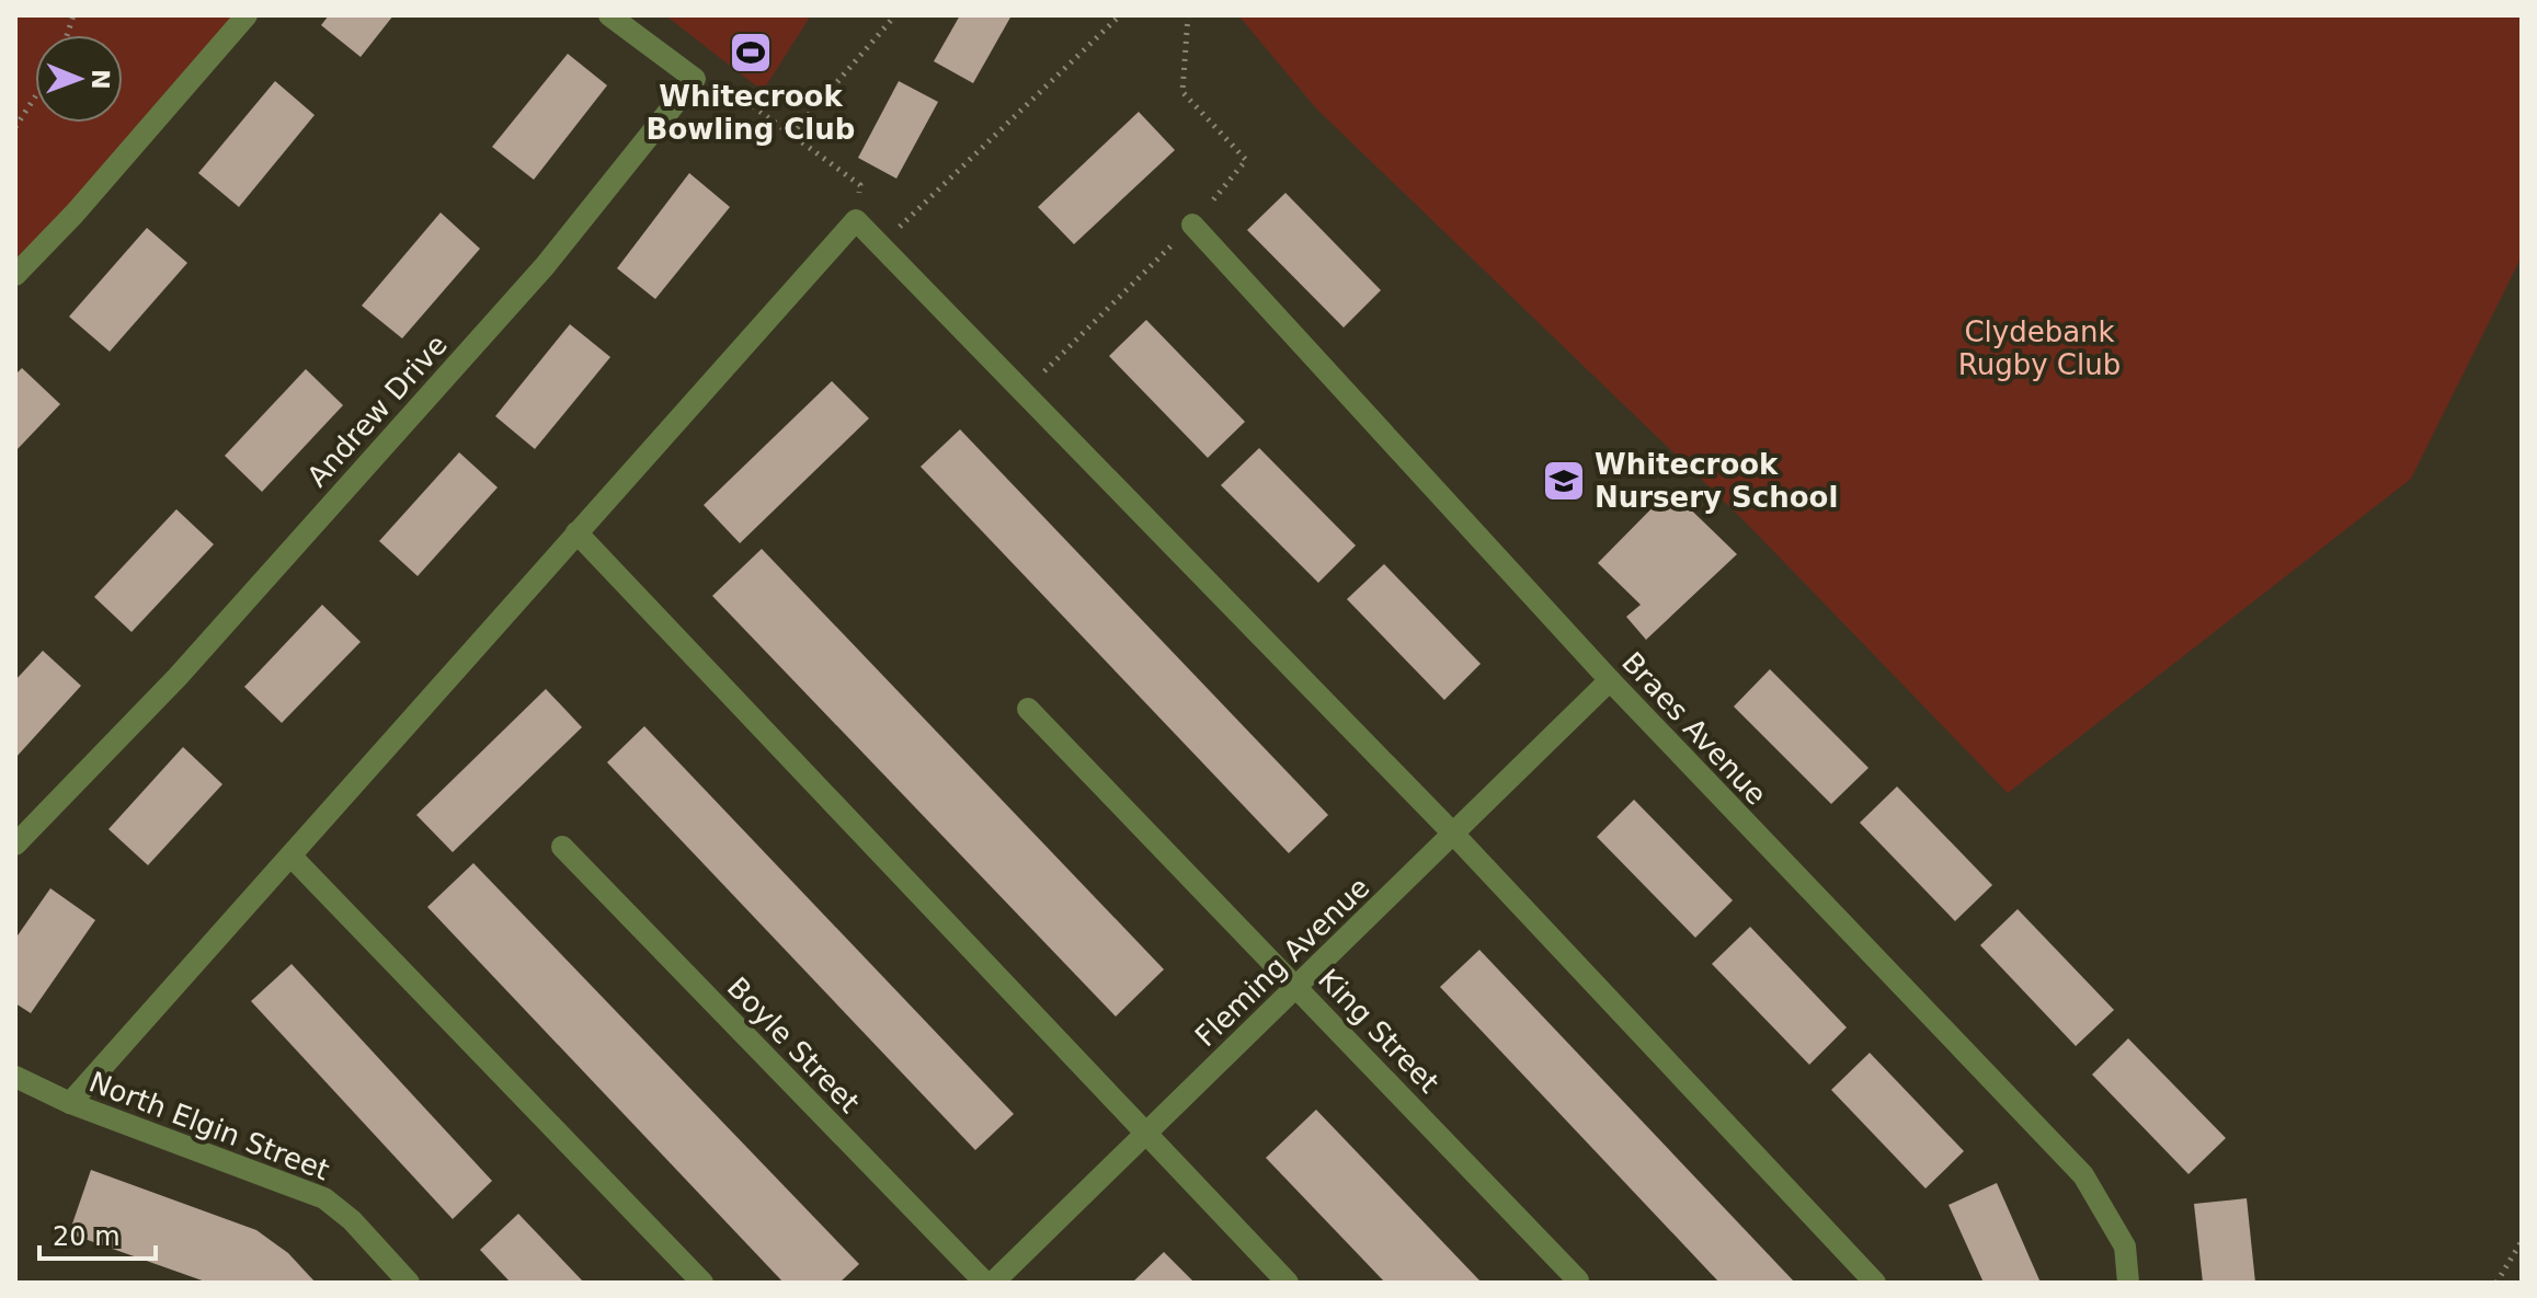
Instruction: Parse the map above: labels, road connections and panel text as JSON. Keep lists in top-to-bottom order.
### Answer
{
  "streets": {
    "street": [
      "Andrew Drive",
      "Braes Avenue",
      "Fleming Avenue",
      "King Street",
      "Boyle Street",
      "North Elgin Street"
    ]
  },
  "crossings": [
    ["Braes Avenue", "Fleming Avenue"],
    ["Fleming Avenue", "King Street"]
  ],
  "parks": ["Clydebank Rugby Club"],
  "places": {
    "sports": ["Whitecrook Bowling Club"],
    "school or university": ["Whitecrook Nursery School"]
  },
  "scale_bar": "20 m",
  "north": "right"
}
